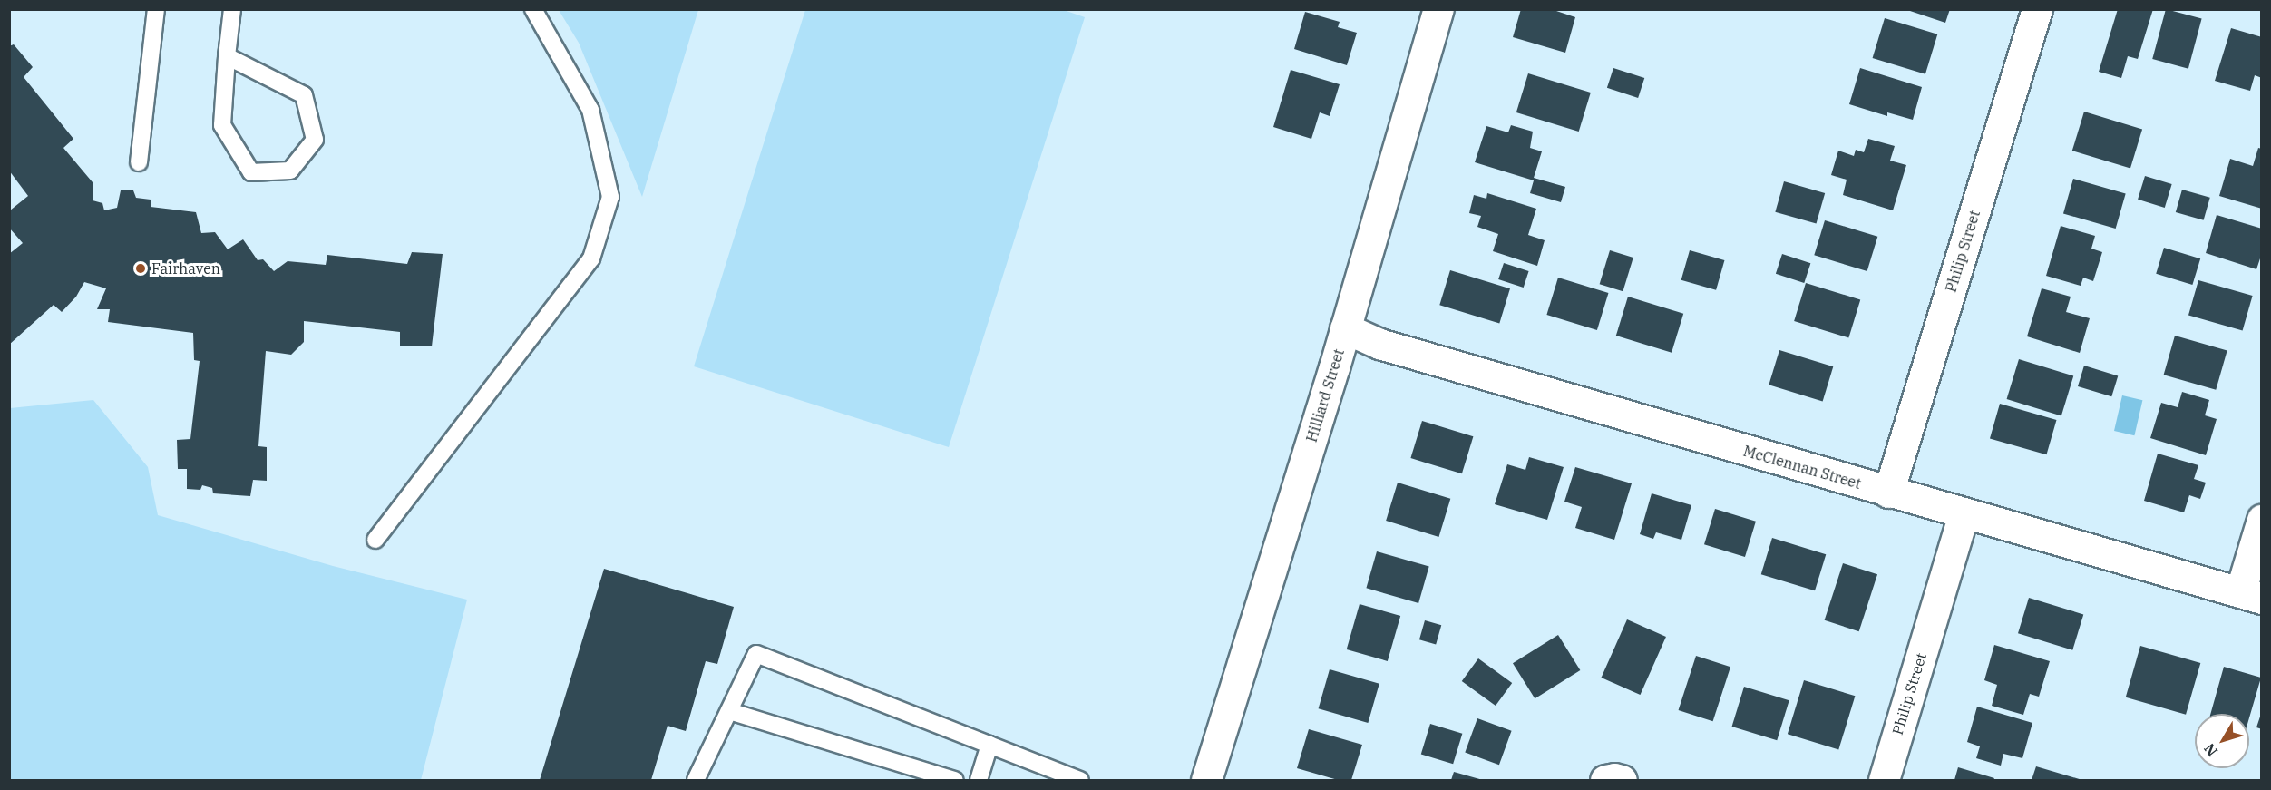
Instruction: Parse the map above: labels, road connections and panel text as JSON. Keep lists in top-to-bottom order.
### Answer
{
  "streets": {
    "street": ["Philip Street", "Hilliard Street", "McClennan Street"]
  },
  "crossings": [
    ["Philip Street", "McClennan Street"],
    ["Hilliard Street", "McClennan Street"]
  ],
  "places": ["Fairhaven"],
  "north": "bottom left"
}
